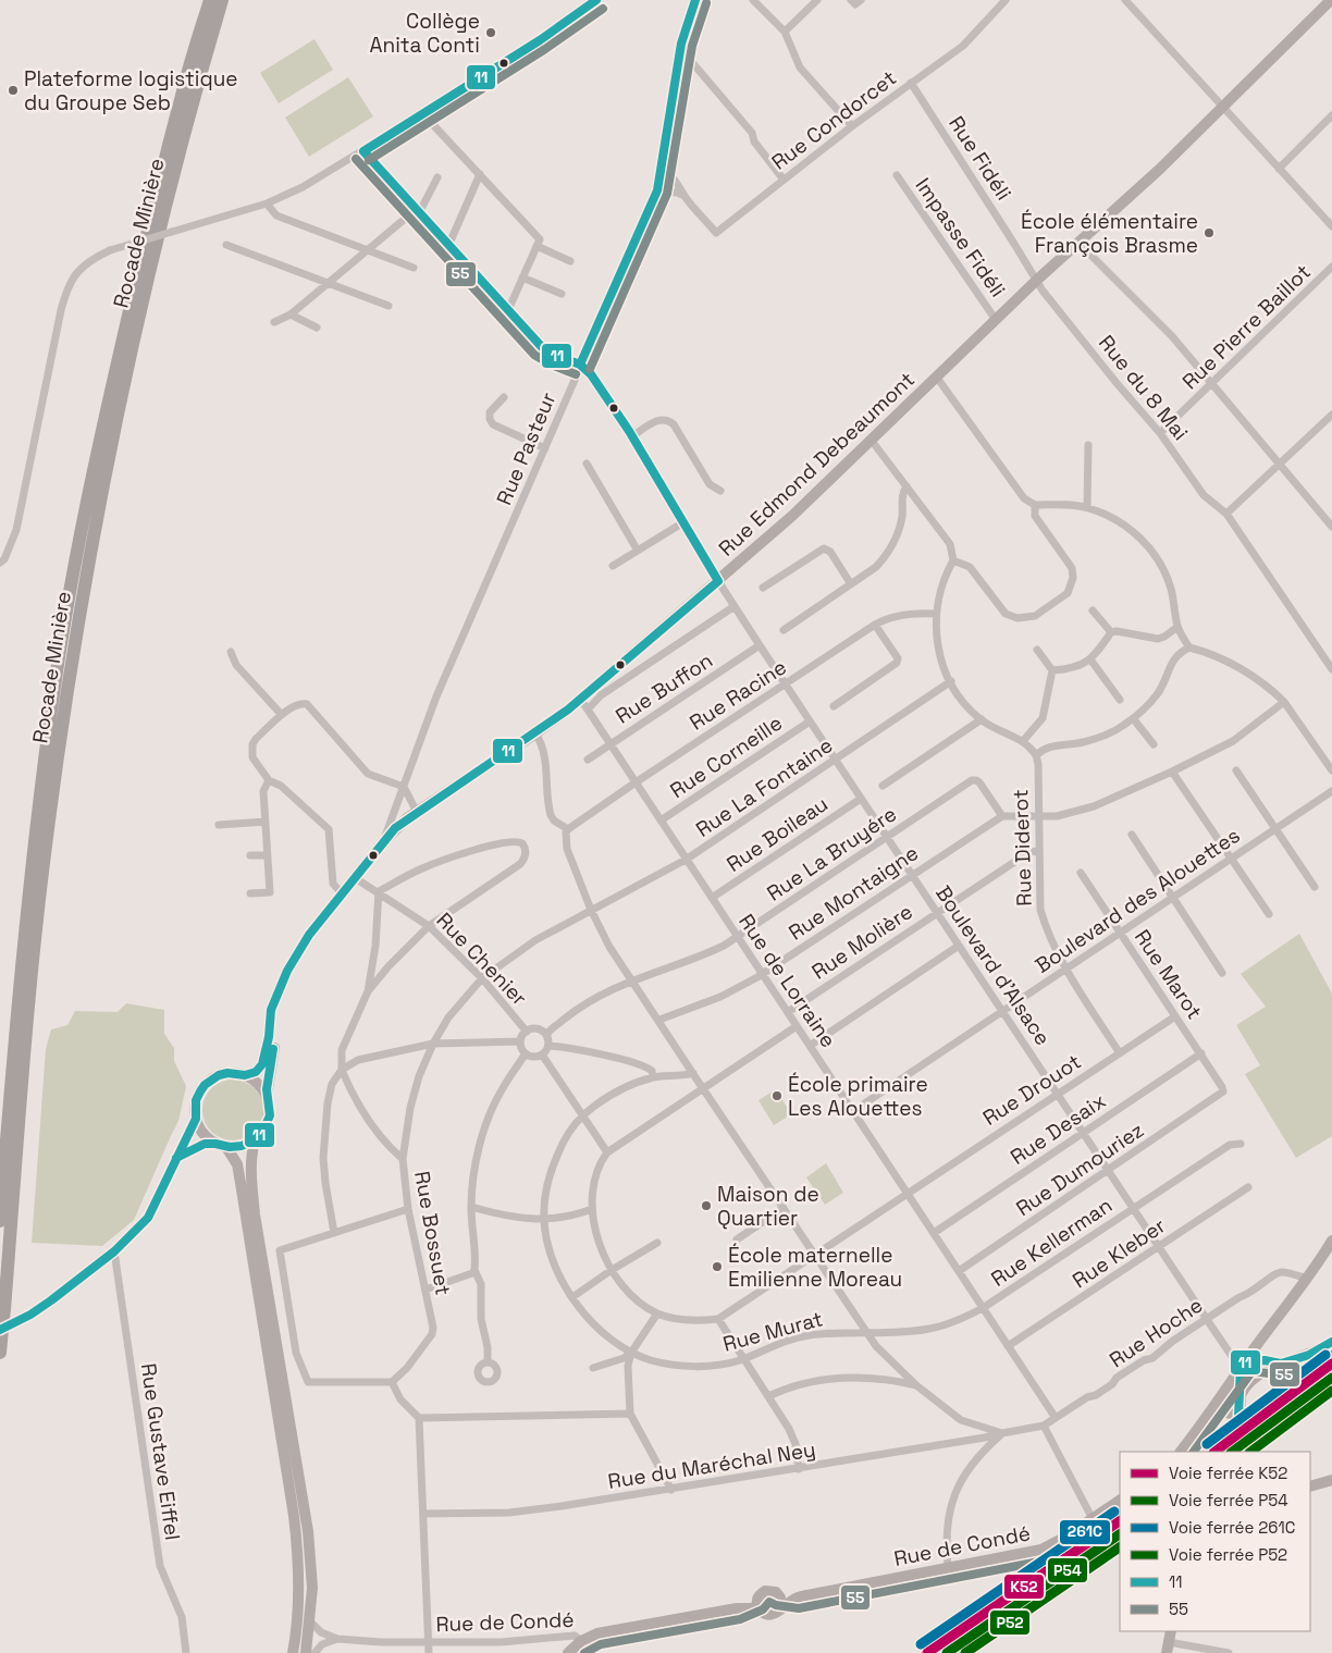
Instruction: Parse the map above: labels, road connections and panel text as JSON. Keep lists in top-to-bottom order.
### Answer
{
  "streets": {
    "highway": ["Rocade Minière"],
    "main road": ["Rue Edmond Debeaumont", "Rue de Condé"],
    "street": [
      "Rue Condorcet",
      "Rue Fidéli",
      "Impasse Fidéli",
      "Rue Pierre Baillot",
      "Rue du 8 Mai",
      "Rue Pasteur",
      "Rue Buffon",
      "Rue Racine",
      "Rue Corneille",
      "Rue La Fontaine",
      "Rue Boileau",
      "Rue Diderot",
      "Rue La Bruyére",
      "Rue Montaigne",
      "Boulevard des Alouettes",
      "Rue Molière",
      "Rue Chenier",
      "Boulevard d'Alsace",
      "Rue Marot",
      "Rue de Lorraine",
      "Rue Drouot",
      "Rue Desaix",
      "Rue Dumouriez",
      "Rue Bossuet",
      "Rue Kellerman",
      "Rue Kleber",
      "Rue Murat",
      "Rue Hoche",
      "Rue Gustave Eiffel",
      "Rue du Maréchal Ney"
    ]
  },
  "crossings": [
    ["Rue Condorcet", "Rue Fidéli"],
    ["Rue Condorcet", "Rue Pasteur"],
    ["Rue Fidéli", "Rue du 8 Mai"],
    ["Rue Fidéli", "Rue Edmond Debeaumont"],
    ["Impasse Fidéli", "Rue Edmond Debeaumont"],
    ["Rue Pierre Baillot", "Rue du 8 Mai"],
    ["Rue du 8 Mai", "Rue Edmond Debeaumont"],
    ["Rue Pasteur", "Rue Edmond Debeaumont"],
    ["Rue Pasteur", "Boulevard d'Alsace"],
    ["Rue Edmond Debeaumont", "Rue Chenier"],
    ["Rue Edmond Debeaumont", "Boulevard d'Alsace"],
    ["Rue Edmond Debeaumont", "Rue de Lorraine"],
    ["Rue Buffon", "Boulevard d'Alsace"],
    ["Rue Buffon", "Rue de Lorraine"],
    ["Rue Racine", "Boulevard d'Alsace"],
    ["Rue Racine", "Rue de Lorraine"],
    ["Rue Corneille", "Boulevard d'Alsace"],
    ["Rue Corneille", "Rue de Lorraine"],
    ["Rue La Fontaine", "Boulevard d'Alsace"],
    ["Rue La Fontaine", "Rue de Lorraine"],
    ["Rue La Fontaine", "Rue Bossuet"],
    ["Rue Boileau", "Boulevard d'Alsace"],
    ["Rue Boileau", "Rue de Lorraine"],
    ["Rue Diderot", "Boulevard des Alouettes"],
    ["Rue Diderot", "Rue Molière"],
    ["Rue Diderot", "Rue Drouot"],
    ["Rue La Bruyére", "Rue Montaigne"],
    ["Rue La Bruyére", "Rue Chenier"],
    ["Rue La Bruyére", "Boulevard d'Alsace"],
    ["Rue La Bruyére", "Rue de Lorraine"],
    ["Rue Montaigne", "Boulevard d'Alsace"],
    ["Rue Montaigne", "Rue de Lorraine"],
    ["Boulevard des Alouettes", "Boulevard d'Alsace"],
    ["Boulevard des Alouettes", "Rue Marot"],
    ["Boulevard des Alouettes", "Rue de Lorraine"],
    ["Rue Molière", "Boulevard d'Alsace"],
    ["Rue Molière", "Rue de Lorraine"],
    ["Rue Chenier", "Rue Bossuet"],
    ["Boulevard d'Alsace", "Rue Drouot"],
    ["Boulevard d'Alsace", "Rue Desaix"],
    ["Boulevard d'Alsace", "Rue Dumouriez"],
    ["Boulevard d'Alsace", "Rue Kellerman"],
    ["Boulevard d'Alsace", "Rue Kleber"],
    ["Boulevard d'Alsace", "Rue Hoche"],
    ["Rue Marot", "Rue Drouot"],
    ["Rue Marot", "Rue Desaix"],
    ["Rue Marot", "Rue Dumouriez"],
    ["Rue de Lorraine", "Rue Drouot"],
    ["Rue de Lorraine", "Rue Desaix"],
    ["Rue de Lorraine", "Rue Dumouriez"],
    ["Rue de Lorraine", "Rue Kellerman"],
    ["Rue de Lorraine", "Rue Kleber"],
    ["Rue de Lorraine", "Rue Hoche"],
    ["Rue Kellerman", "Rue Murat"],
    ["Rue Hoche", "Rue du Maréchal Ney"]
  ],
  "places": [
    "Collège Anita Conti",
    "Plateforme logistique du Groupe Seb",
    "École élémentaire François Brasme",
    "École primaire Les Alouettes",
    "Maison de Quartier",
    "École maternelle Emilienne Moreau"
  ],
  "lines": [
    "transit line 11",
    "transit line 55",
    "rail line 261C",
    "rail line K52",
    "rail line P54",
    "rail line P52"
  ],
  "legend": [
    "Voie ferrée K52",
    "Voie ferrée P54",
    "Voie ferrée 261C",
    "Voie ferrée P52",
    "11",
    "55"
  ]
}
